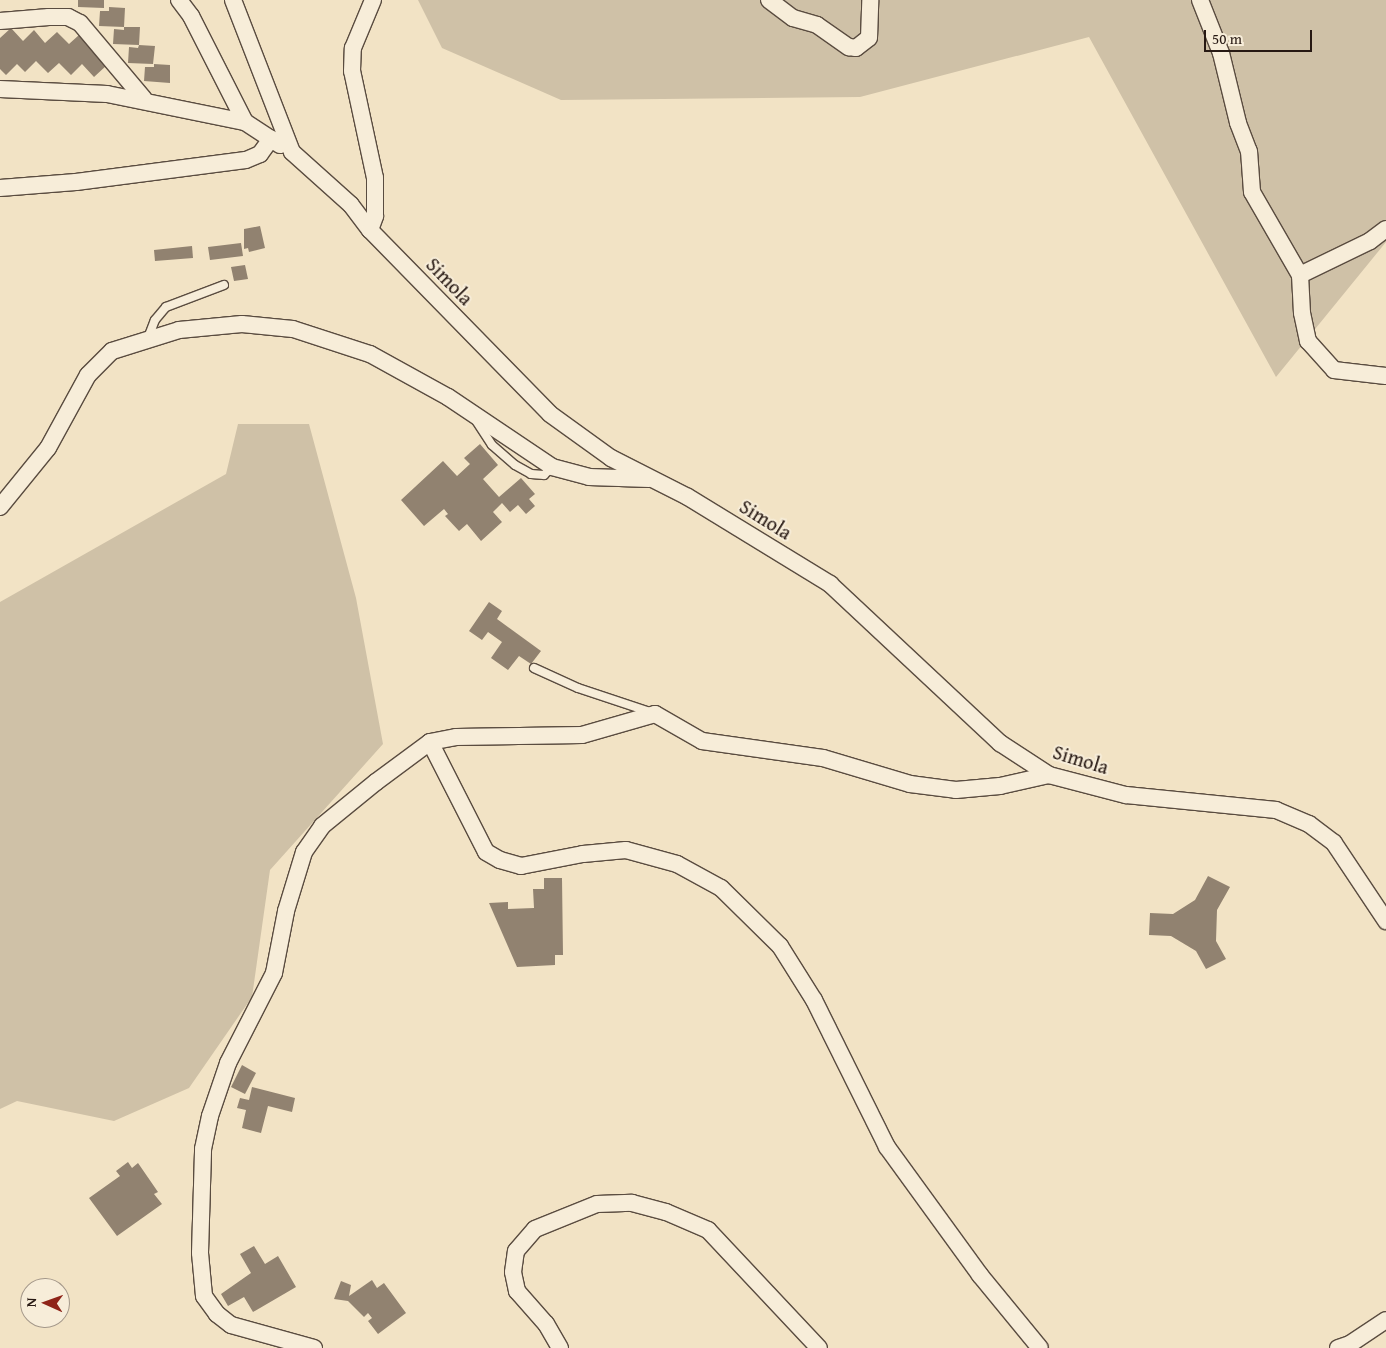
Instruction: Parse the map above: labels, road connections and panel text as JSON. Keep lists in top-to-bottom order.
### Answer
{
  "streets": {
    "street": ["Simola"]
  },
  "scale_bar": "50 m",
  "north": "left"
}
